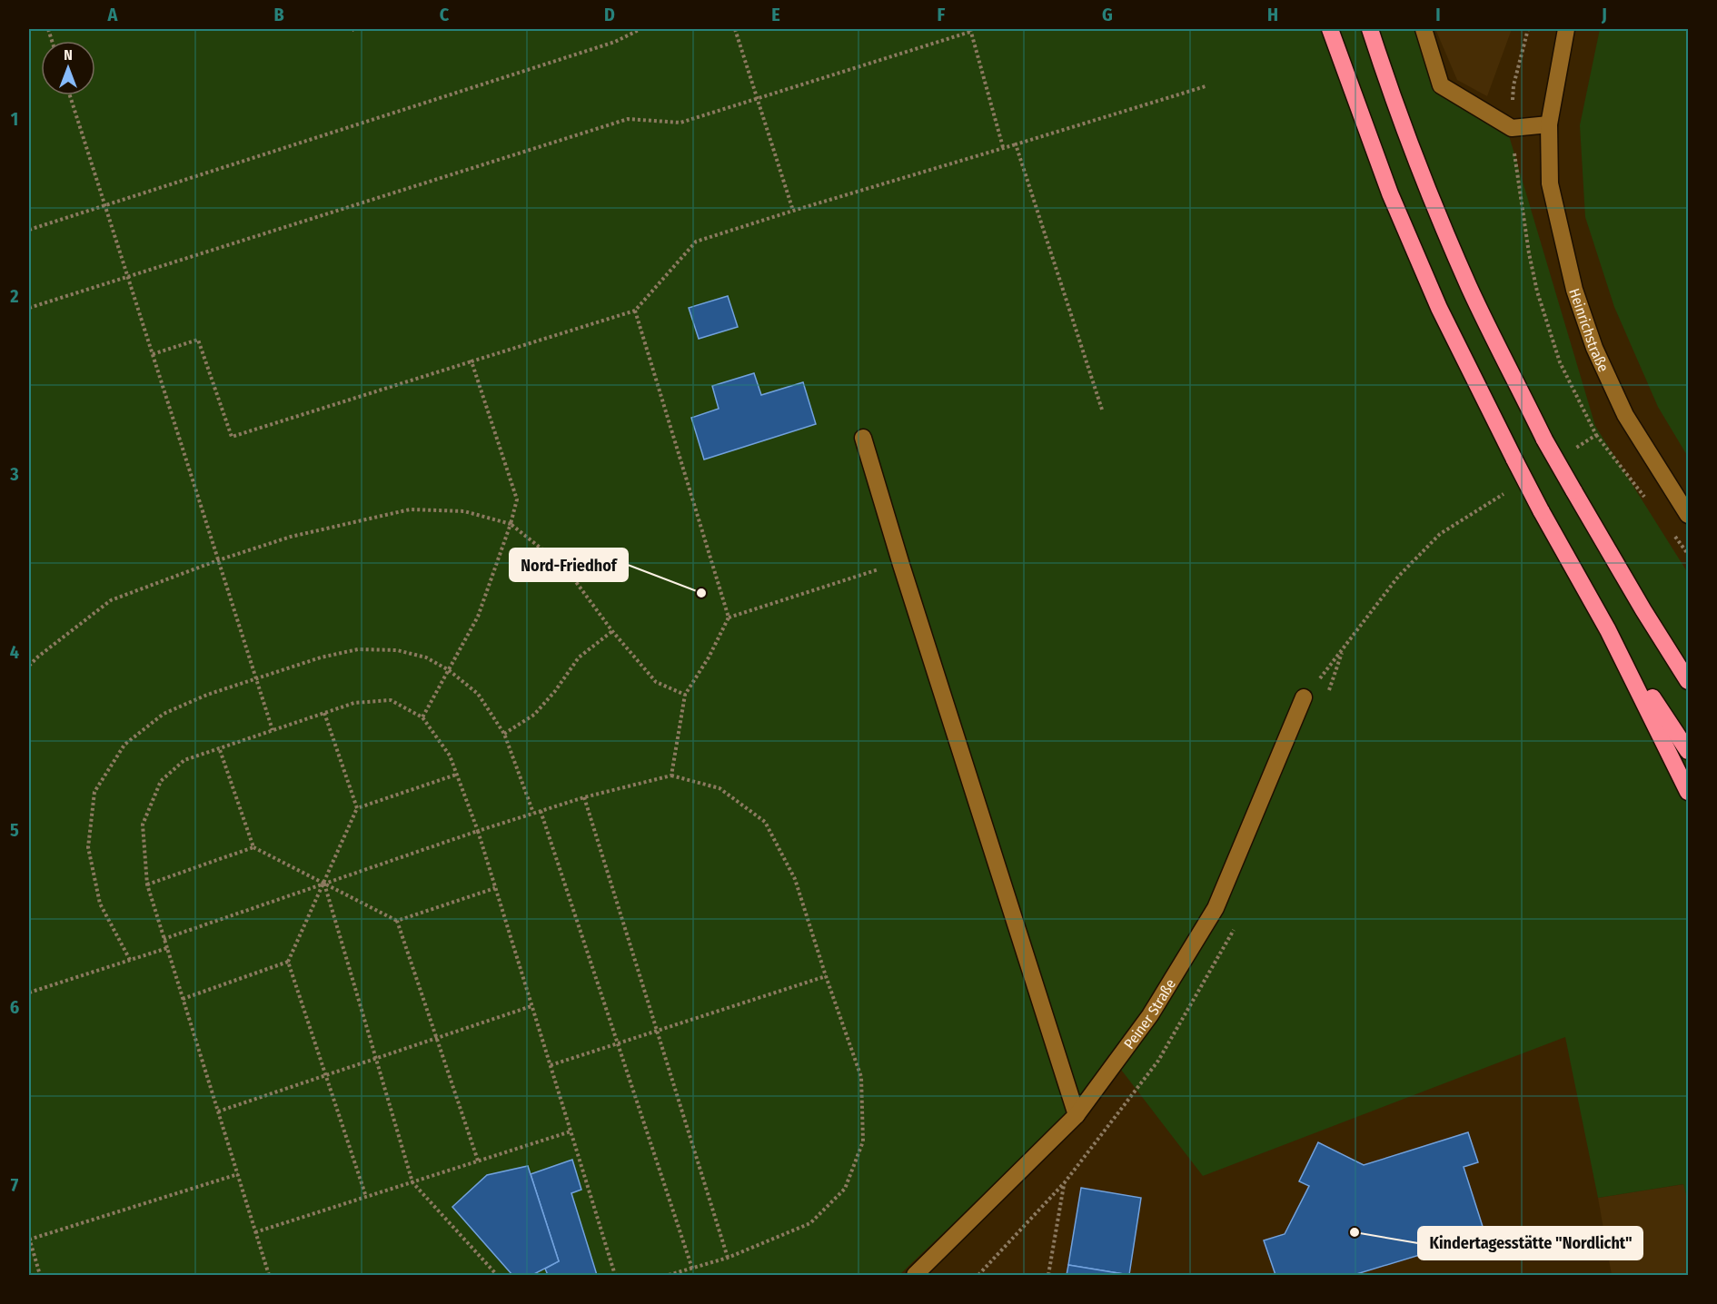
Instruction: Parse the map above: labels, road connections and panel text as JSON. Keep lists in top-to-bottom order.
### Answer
{
  "streets": {
    "street": ["Heinrichstraße", "Peiner Straße"]
  },
  "places": ["Nord-Friedhof", "Kindertagesstätte \"Nordlicht\""],
  "north": "top",
  "grid": {
    "columns": [
      "A",
      "B",
      "C",
      "D",
      "E",
      "F",
      "G",
      "H",
      "I",
      "J"
    ],
    "rows": [
      "1",
      "2",
      "3",
      "4",
      "5",
      "6",
      "7"
    ]
  }
}
